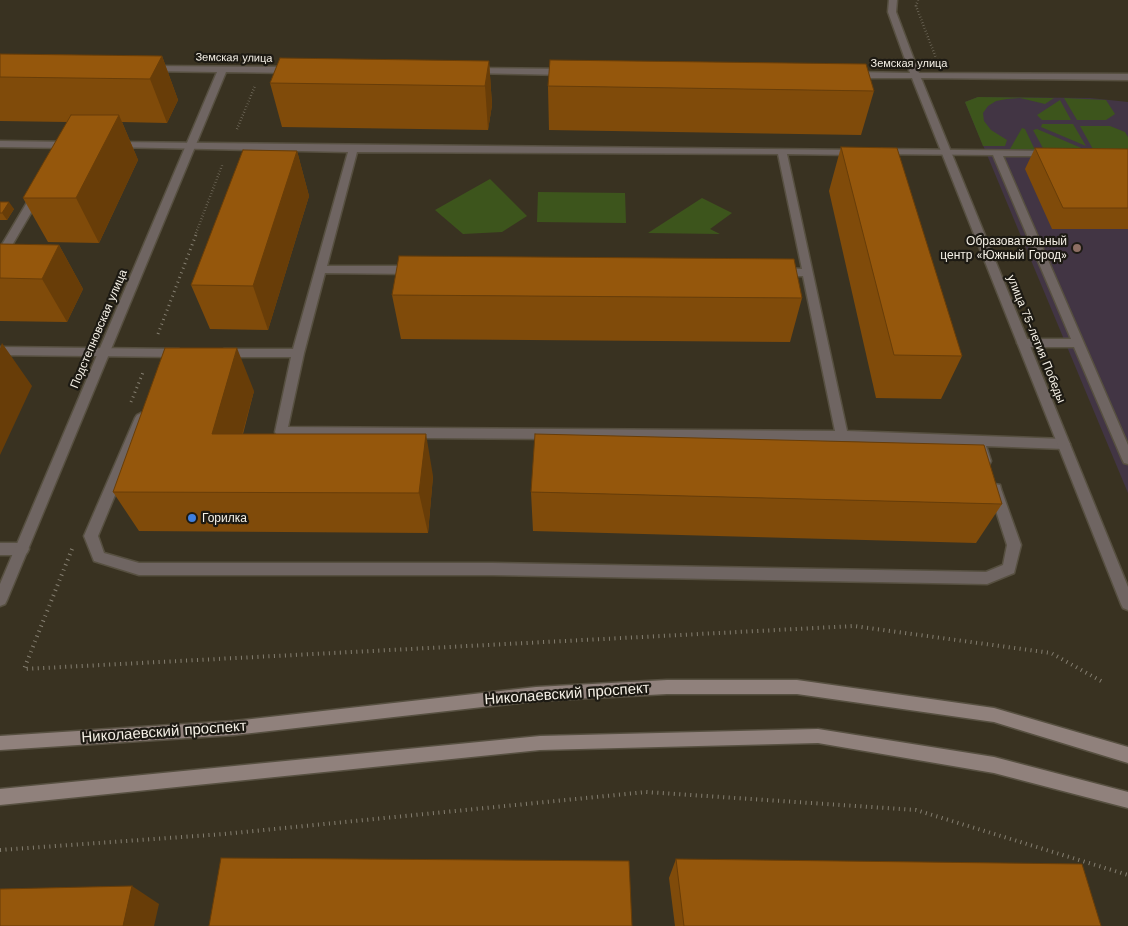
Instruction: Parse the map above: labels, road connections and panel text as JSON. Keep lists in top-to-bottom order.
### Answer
{
  "streets": {
    "main road": ["Николаевский проспект"],
    "street": ["Земская улица", "Подстепновская улица", "улица 75-летия Победы"]
  },
  "crossings": [
    ["Земская улица", "Подстепновская улица"],
    ["Земская улица", "улица 75-летия Победы"]
  ],
  "places": ["Образовательный центр «Южный Город»", "Горилка"]
}
